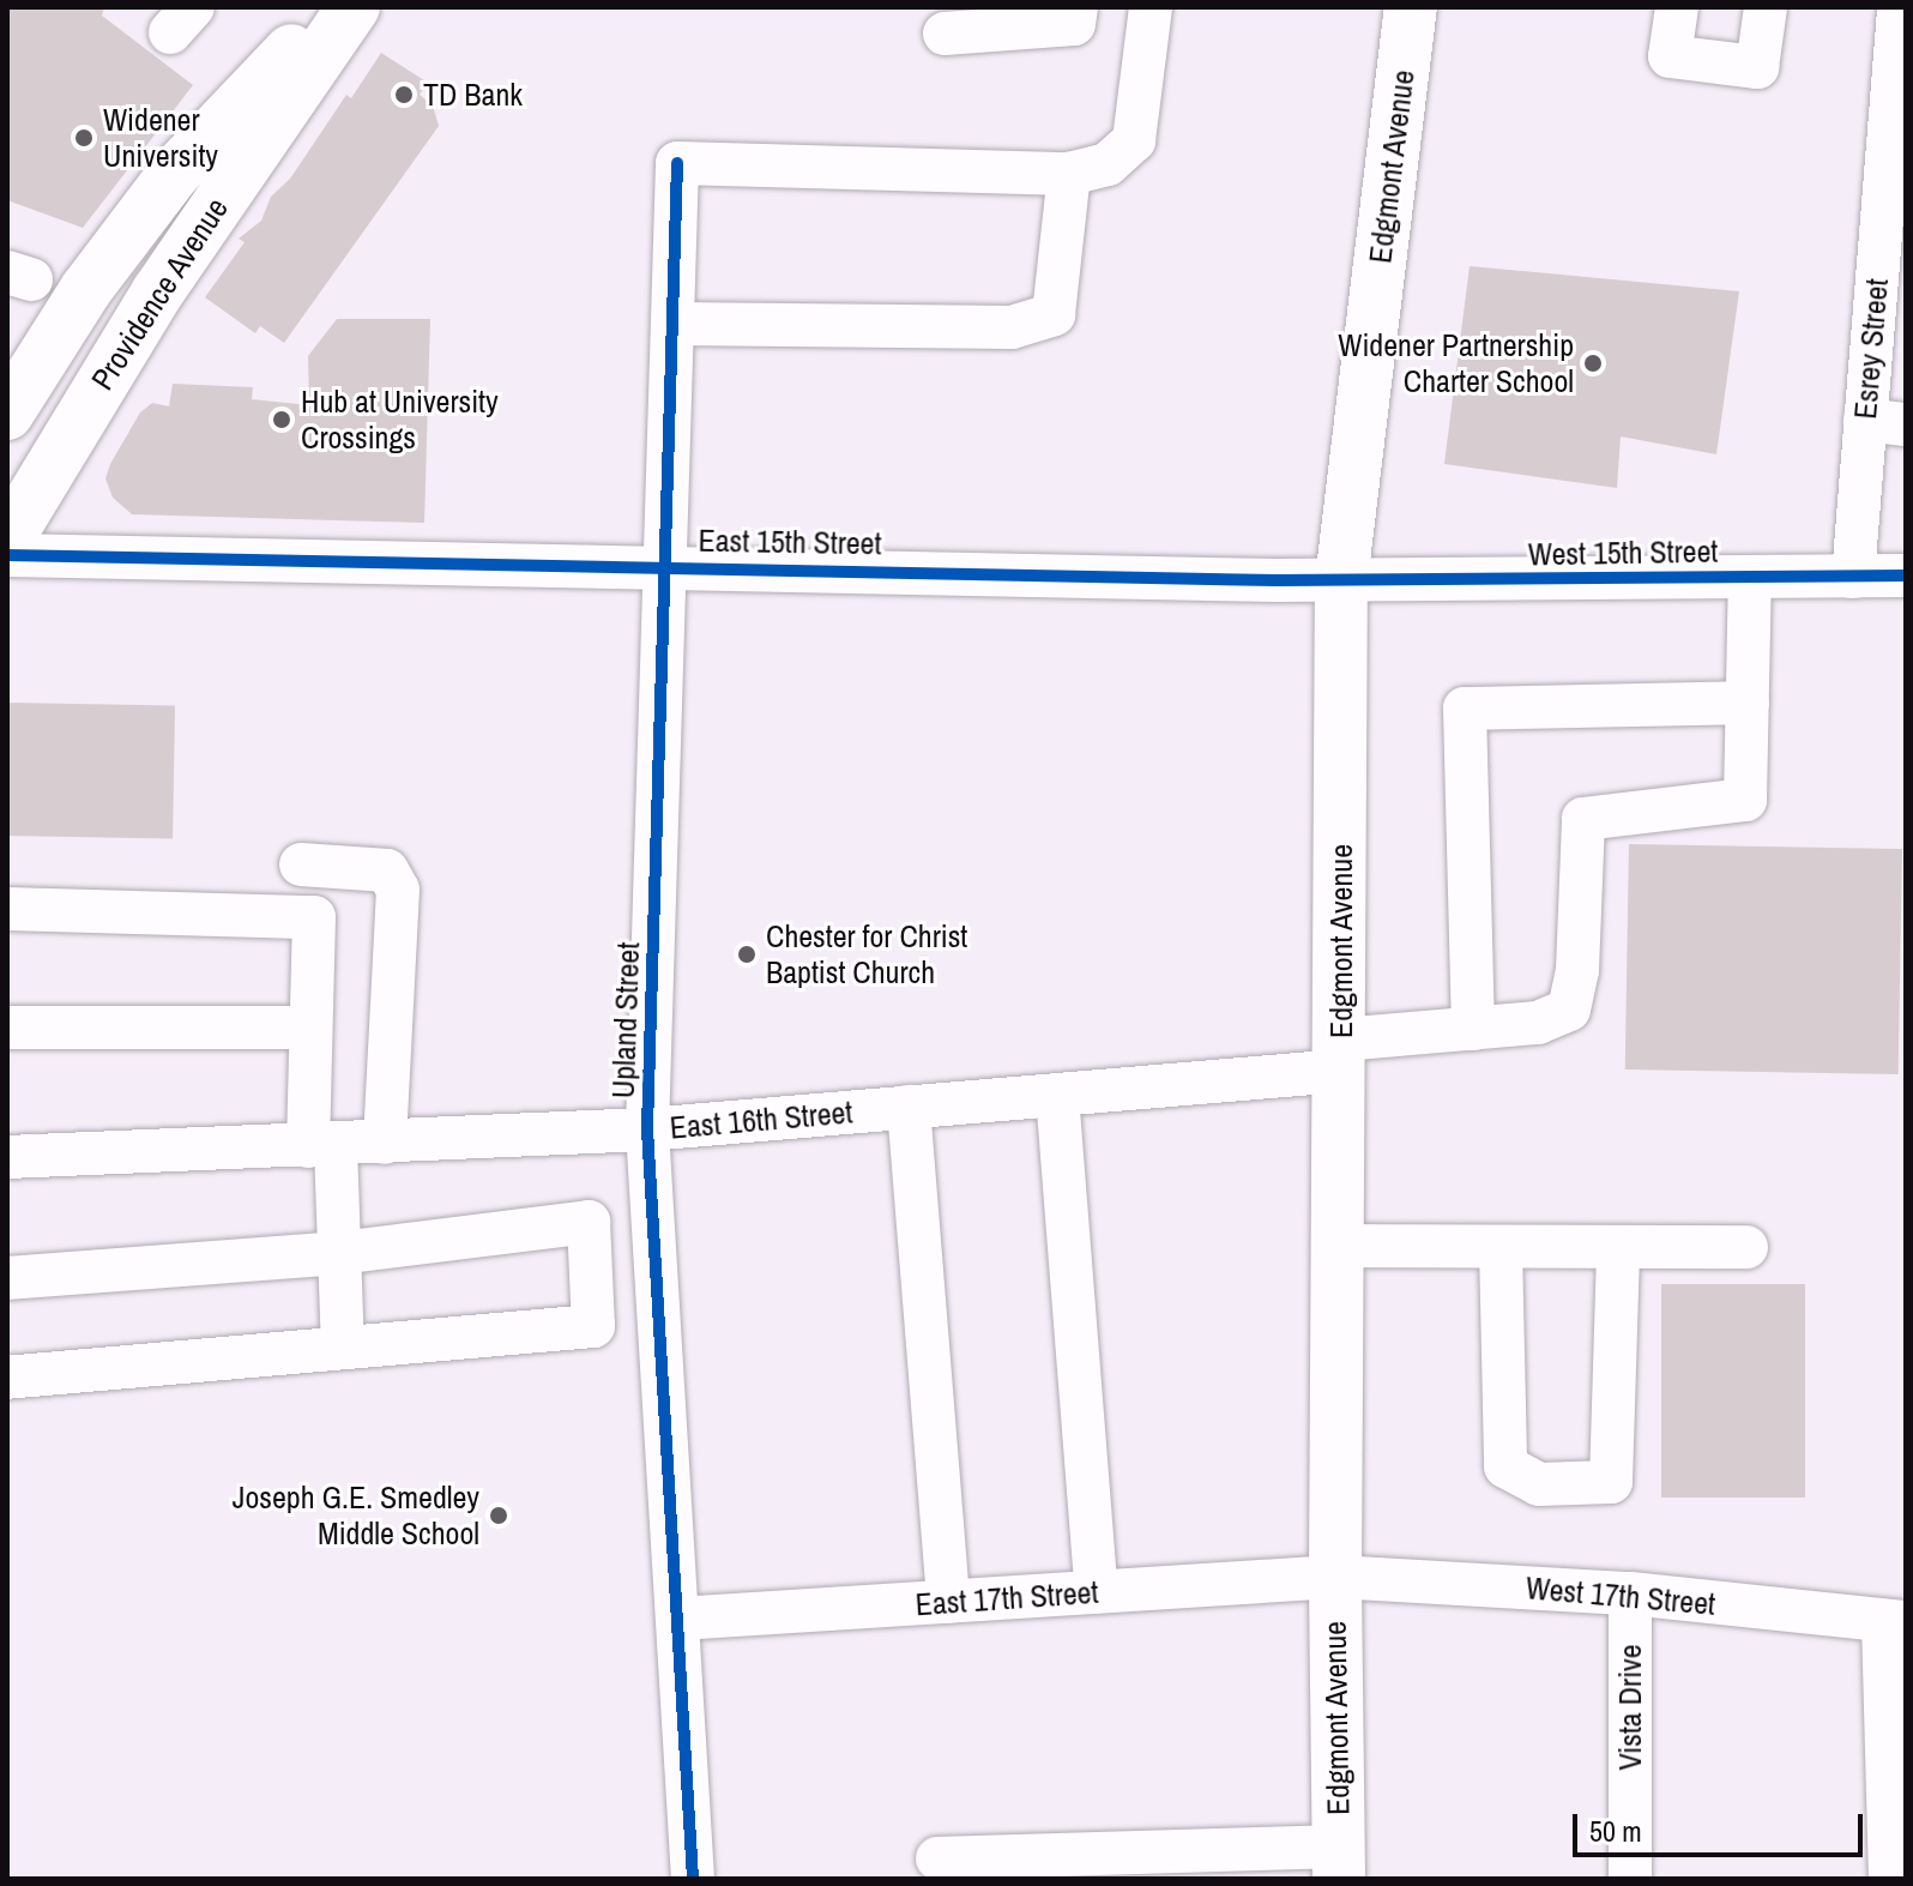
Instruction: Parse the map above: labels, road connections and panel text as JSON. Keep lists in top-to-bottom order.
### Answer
{
  "streets": {
    "main road": ["Edgmont Avenue", "Providence Avenue"],
    "street": [
      "Esrey Street",
      "East 15th Street",
      "West 15th Street",
      "Upland Street",
      "East 16th Street",
      "West 17th Street",
      "East 17th Street",
      "Vista Drive"
    ]
  },
  "crossings": [
    ["Edgmont Avenue", "East 15th Street"],
    ["Edgmont Avenue", "West 15th Street"],
    ["Edgmont Avenue", "East 16th Street"],
    ["Edgmont Avenue", "West 17th Street"],
    ["Edgmont Avenue", "East 17th Street"],
    ["Esrey Street", "West 15th Street"],
    ["East 15th Street", "West 15th Street"],
    ["East 15th Street", "Upland Street"],
    ["Upland Street", "East 16th Street"],
    ["Upland Street", "East 17th Street"],
    ["West 17th Street", "East 17th Street"],
    ["West 17th Street", "Vista Drive"]
  ],
  "places": [
    "TD Bank",
    "Widener University",
    "Widener Partnership Charter School",
    "Hub at University Crossings",
    "Chester for Christ Baptist Church",
    "Joseph G.E. Smedley Middle School"
  ],
  "scale_bar": "50 m"
}
